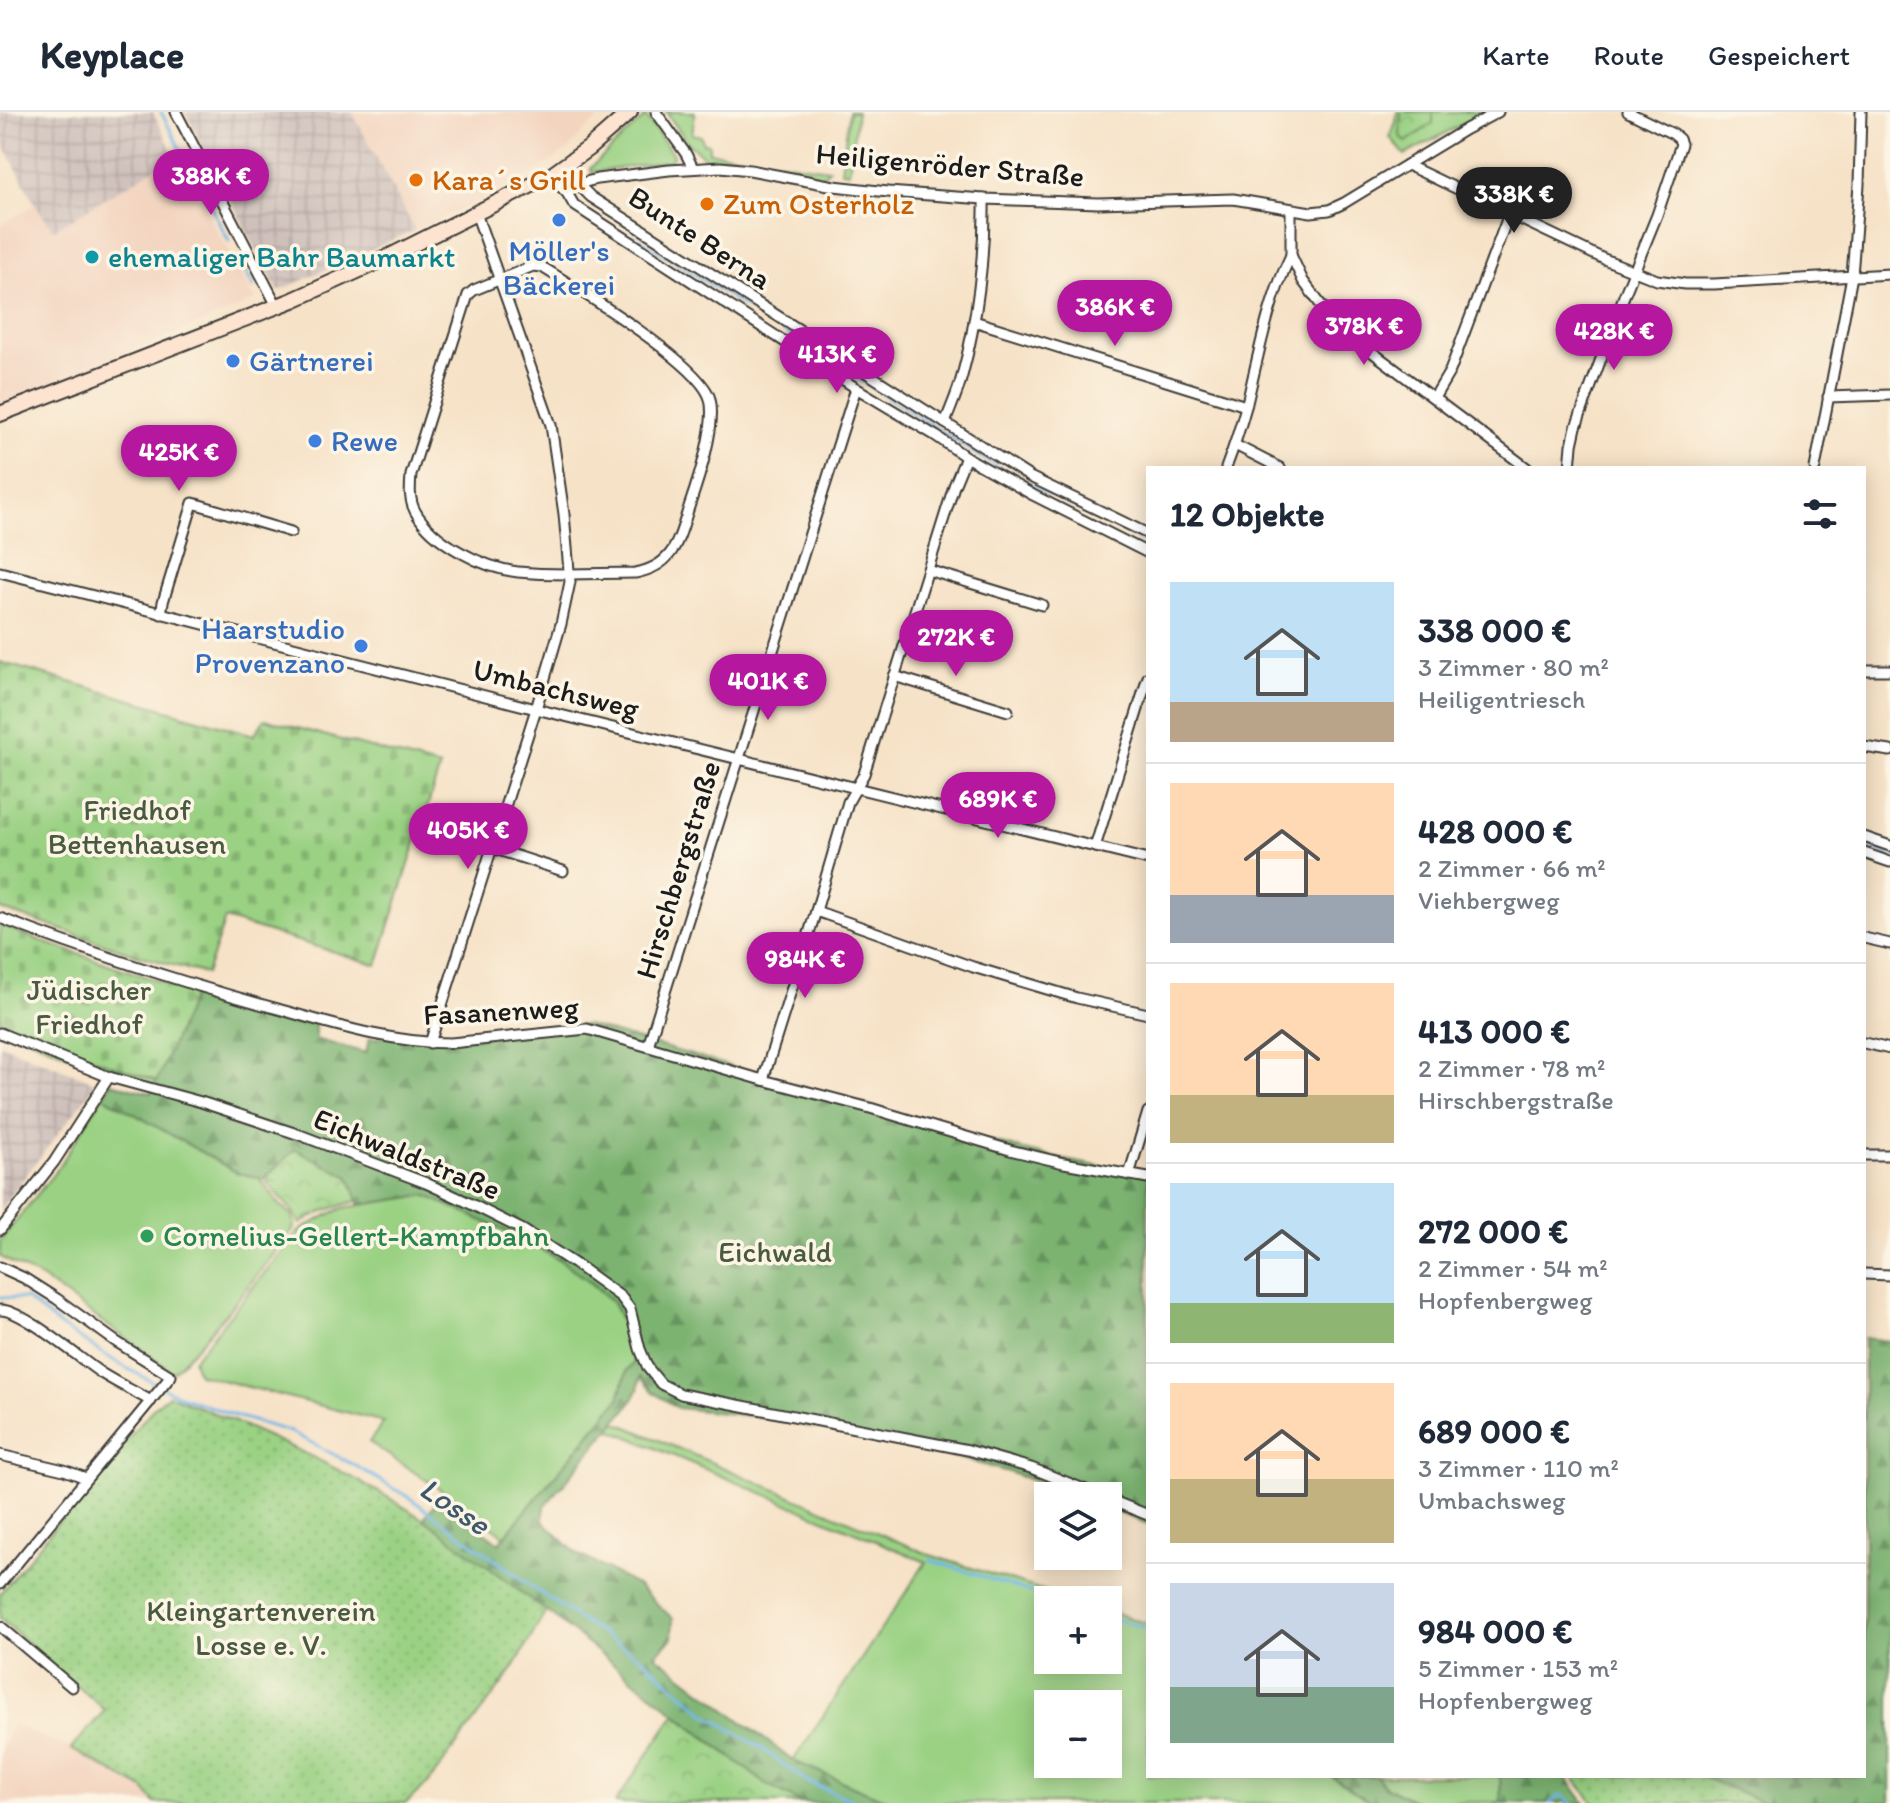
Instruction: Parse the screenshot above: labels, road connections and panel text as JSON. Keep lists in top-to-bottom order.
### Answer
{
  "streets": {
    "street": [
      "Heiligenröder Straße",
      "Bunte Berna",
      "Umbachsweg",
      "Hirschbergstraße",
      "Fasanenweg",
      "Eichwaldstraße"
    ]
  },
  "crossings": [
    ["Heiligenröder Straße", "Bunte Berna"],
    ["Bunte Berna", "Hirschbergstraße"],
    ["Umbachsweg", "Hirschbergstraße"],
    ["Hirschbergstraße", "Fasanenweg"]
  ],
  "water": ["Losse"],
  "parks": [
    "Friedhof Bettenhausen",
    "Jüdischer Friedhof",
    "Eichwald",
    "Kleingartenverein Losse e. V."
  ],
  "places": [
    "Kara´s Grill",
    "Zum Osterholz",
    "Möller's Bäckerei",
    "ehemaliger Bahr Baumarkt",
    "Gärtnerei",
    "Rewe",
    "Haarstudio Provenzano",
    "Cornelius-Gellert-Kampfbahn"
  ],
  "page": {
    "header": "Keyplace",
    "nav": ["Karte", "Route", "Gespeichert"],
    "price": [
      "388K €",
      "338K €",
      "386K €",
      "378K €",
      "428K €",
      "413K €",
      "425K €",
      "272K €",
      "401K €",
      "689K €",
      "405K €",
      "984K €"
    ],
    "heading": "12 Objekte",
    "list": [
      {
        "name": "338 000 €",
        "note": "3 Zimmer · 80 m² · Heiligentriesch"
      },
      {
        "name": "428 000 €",
        "note": "2 Zimmer · 66 m² · Viehbergweg"
      },
      {
        "name": "413 000 €",
        "note": "2 Zimmer · 78 m² · Hirschbergstraße"
      },
      {
        "name": "272 000 €",
        "note": "2 Zimmer · 54 m² · Hopfenbergweg"
      },
      {
        "name": "689 000 €",
        "note": "3 Zimmer · 110 m² · Umbachsweg"
      },
      {
        "name": "984 000 €",
        "note": "5 Zimmer · 153 m² · Hopfenbergweg"
      }
    ],
    "map_buttons": ["+", "−"]
  }
}
